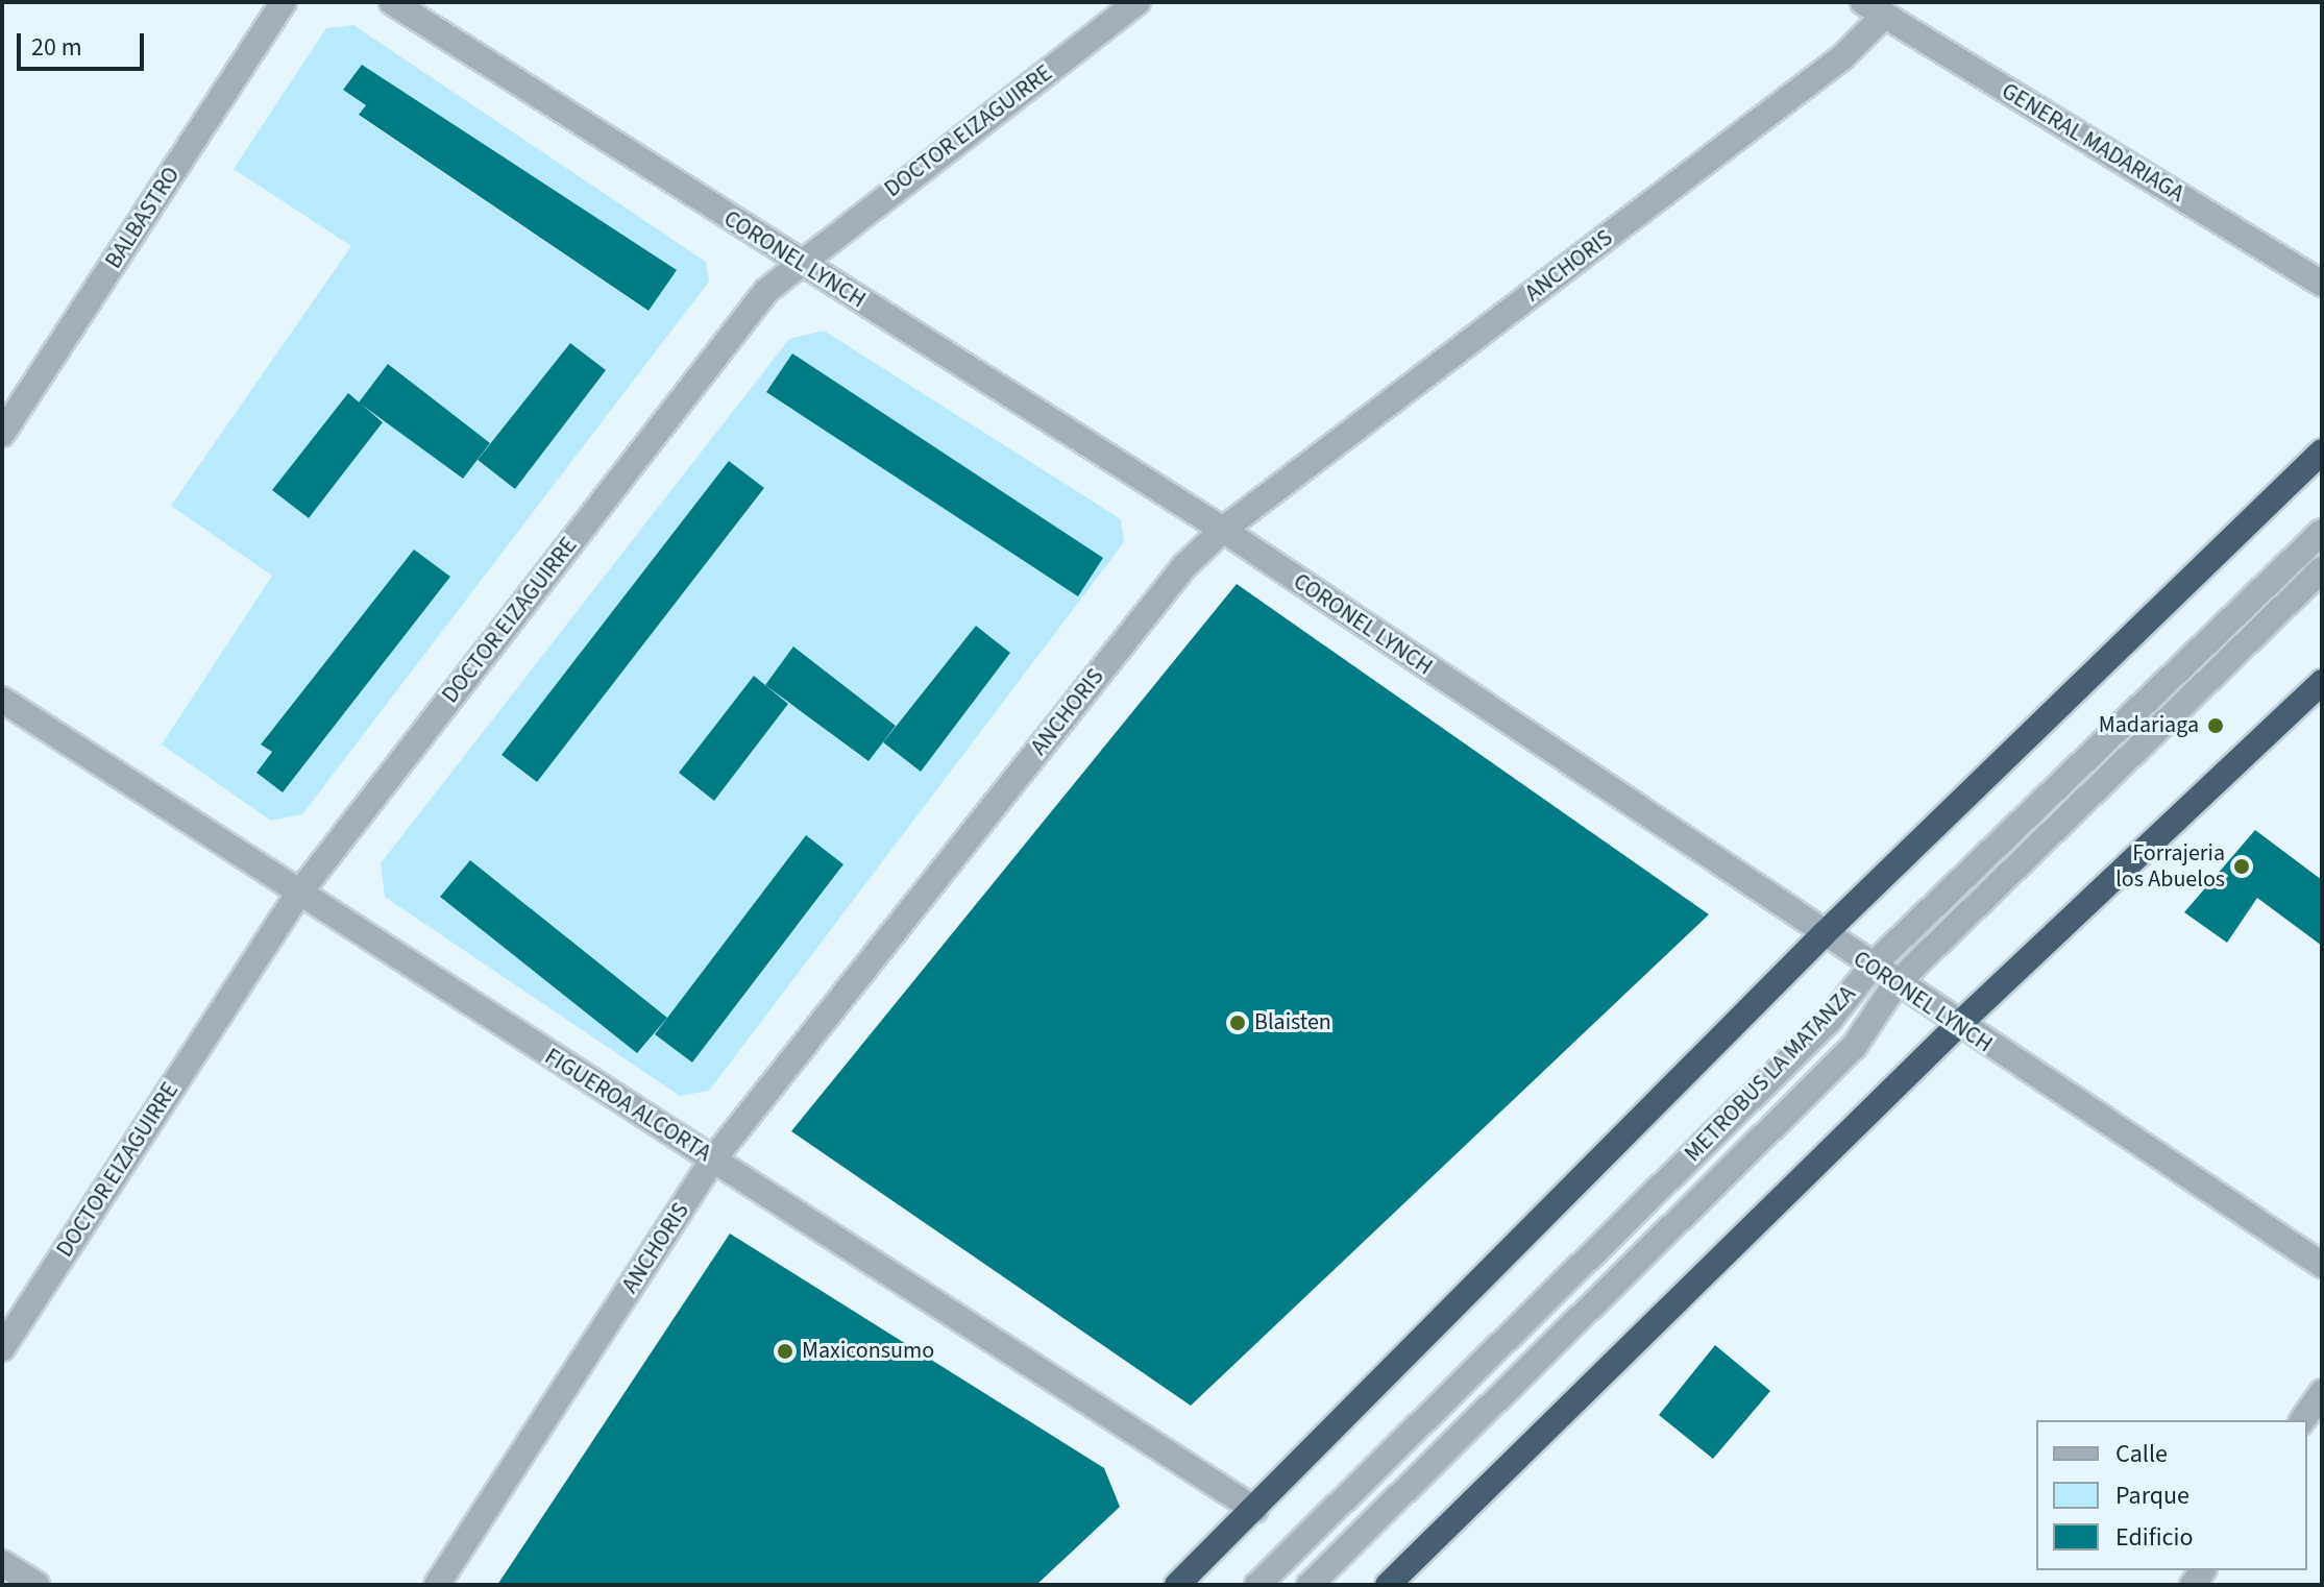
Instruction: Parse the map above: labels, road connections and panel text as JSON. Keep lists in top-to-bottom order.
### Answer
{
  "streets": {
    "street": [
      "DOCTOR EIZAGUIRRE",
      "GENERAL MADARIAGA",
      "BALBASTRO",
      "CORONEL LYNCH",
      "ANCHORIS",
      "METROBUS LA MATANZA",
      "FIGUEROA ALCORTA"
    ]
  },
  "crossings": [
    ["DOCTOR EIZAGUIRRE", "CORONEL LYNCH"],
    ["DOCTOR EIZAGUIRRE", "FIGUEROA ALCORTA"],
    ["GENERAL MADARIAGA", "ANCHORIS"],
    ["CORONEL LYNCH", "ANCHORIS"],
    ["CORONEL LYNCH", "METROBUS LA MATANZA"],
    ["ANCHORIS", "FIGUEROA ALCORTA"]
  ],
  "places": [
    "Madariaga",
    "Forrajeria los Abuelos",
    "Blaisten",
    "Maxiconsumo"
  ],
  "legend": ["Calle", "Parque", "Edificio"],
  "scale_bar": "20 m"
}
